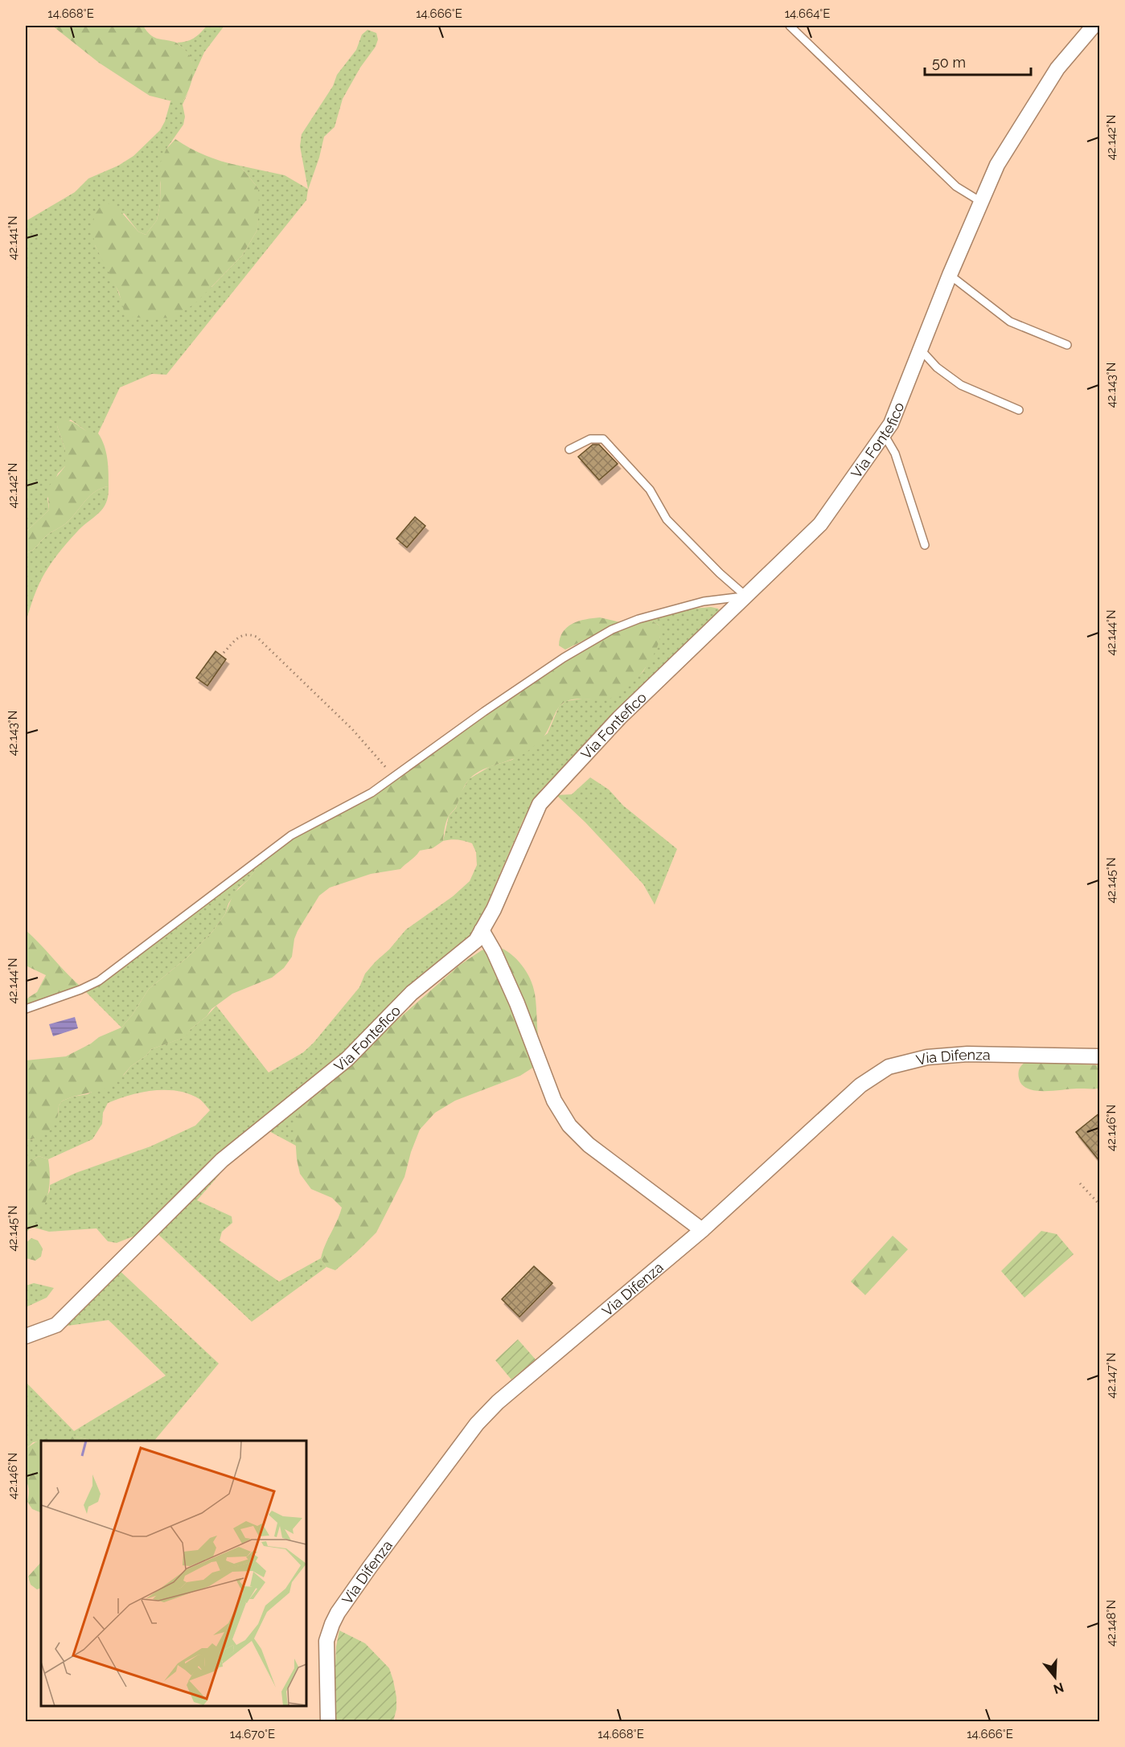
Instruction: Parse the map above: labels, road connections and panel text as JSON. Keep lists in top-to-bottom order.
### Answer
{
  "streets": {
    "street": ["Via Fontefico", "Via Difenza"]
  },
  "scale_bar": "50 m",
  "north": "bottom",
  "coordinates": [
    "14.668°E",
    "14.666°E",
    "14.664°E",
    "42.142°N",
    "42.141°N",
    "42.143°N",
    "42.144°N",
    "42.145°N",
    "42.146°N",
    "42.147°N",
    "42.148°N",
    "14.670°E"
  ]
}
